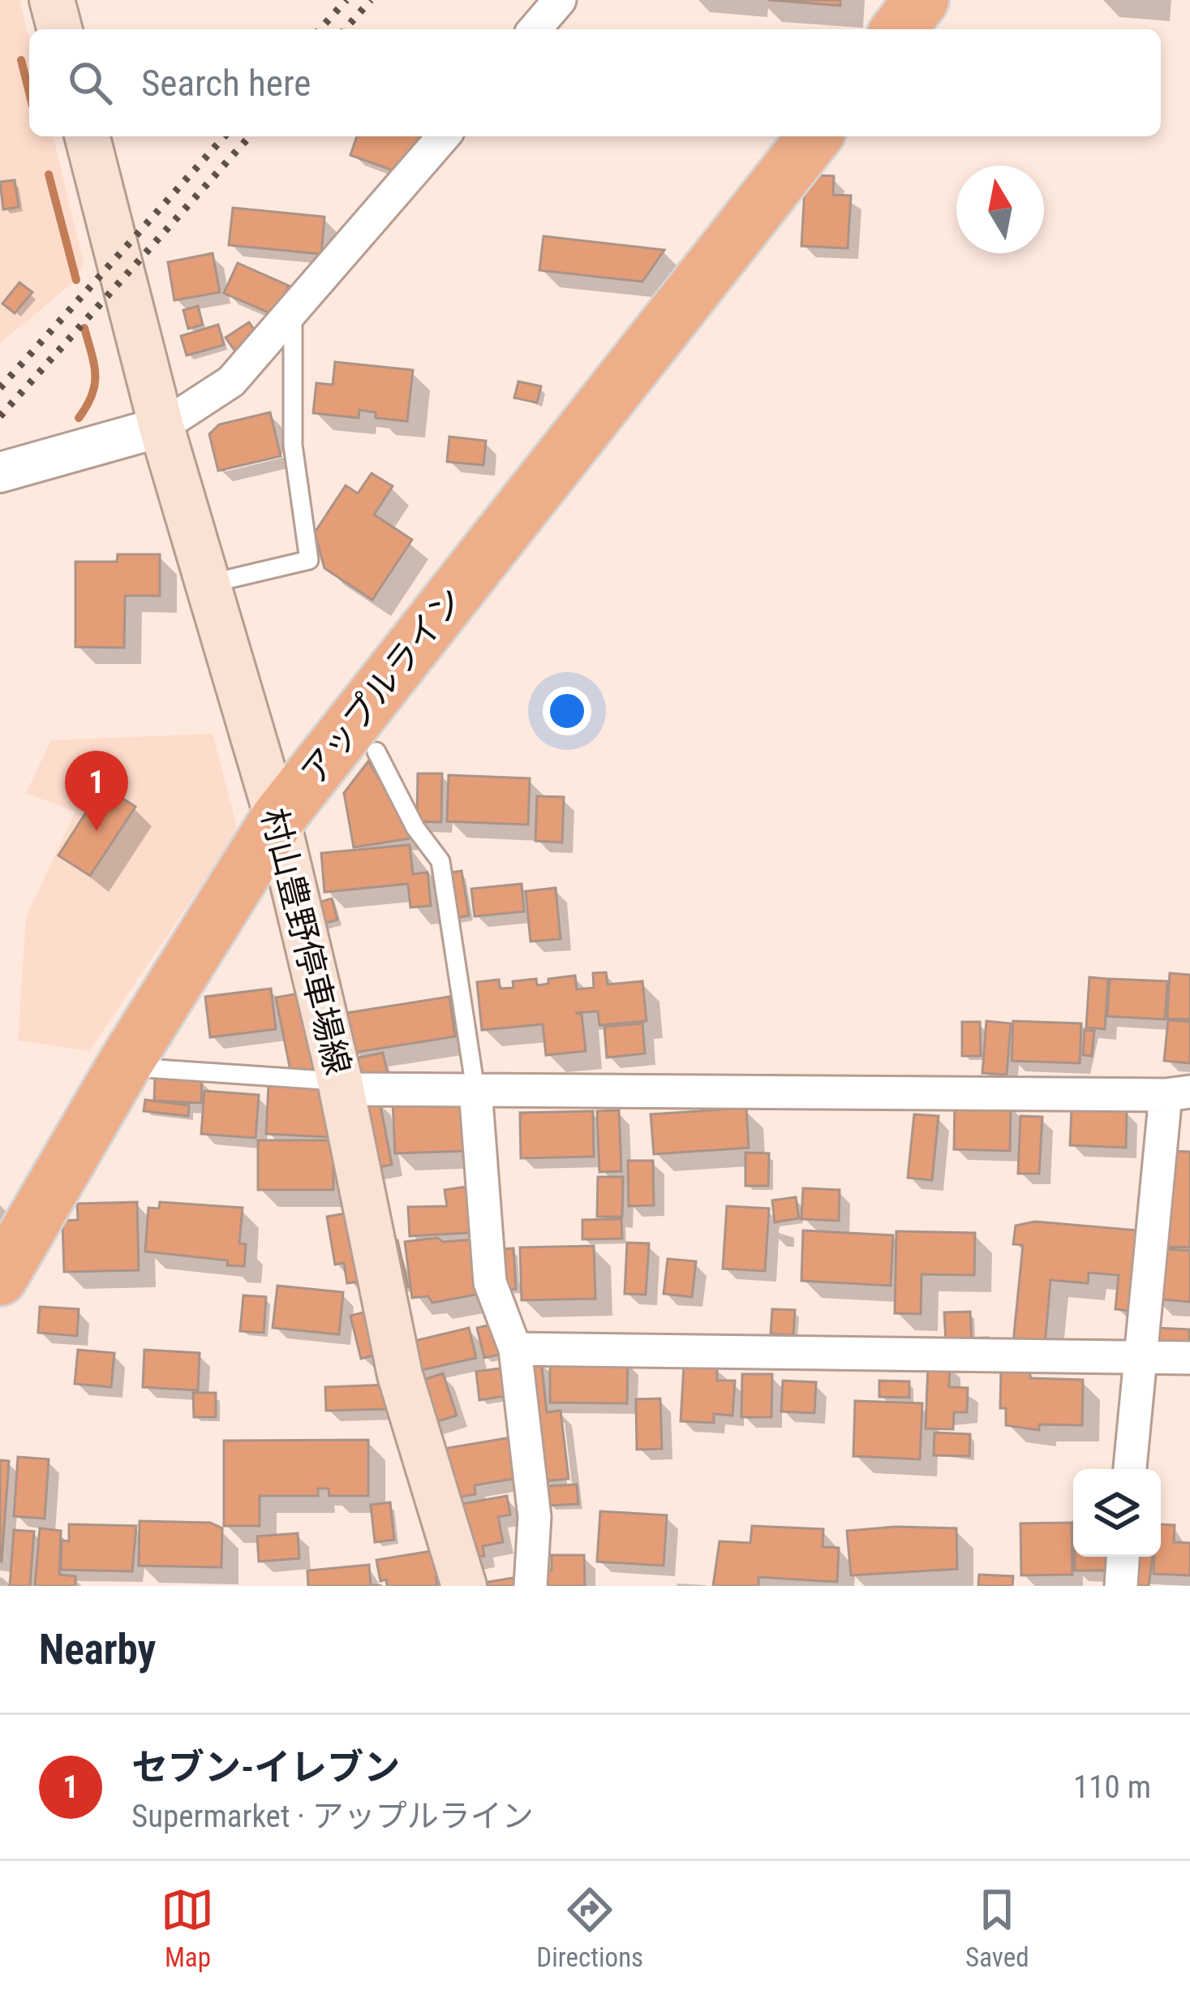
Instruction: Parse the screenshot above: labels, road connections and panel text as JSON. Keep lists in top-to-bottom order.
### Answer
{
  "streets": {
    "highway": ["アップルライン"],
    "main road": ["村山豊野停車場線"]
  },
  "crossings": [
    ["アップルライン", "村山豊野停車場線"]
  ],
  "north": "top",
  "page": {
    "search": "Search here",
    "pins": "1",
    "heading": "Nearby",
    "list": [
      {
        "mark": "1",
        "name": "セブン-イレブン",
        "note": "Supermarket · アップルライン",
        "value": "110 m"
      }
    ],
    "nav": ["Map", "Directions", "Saved"]
  }
}
